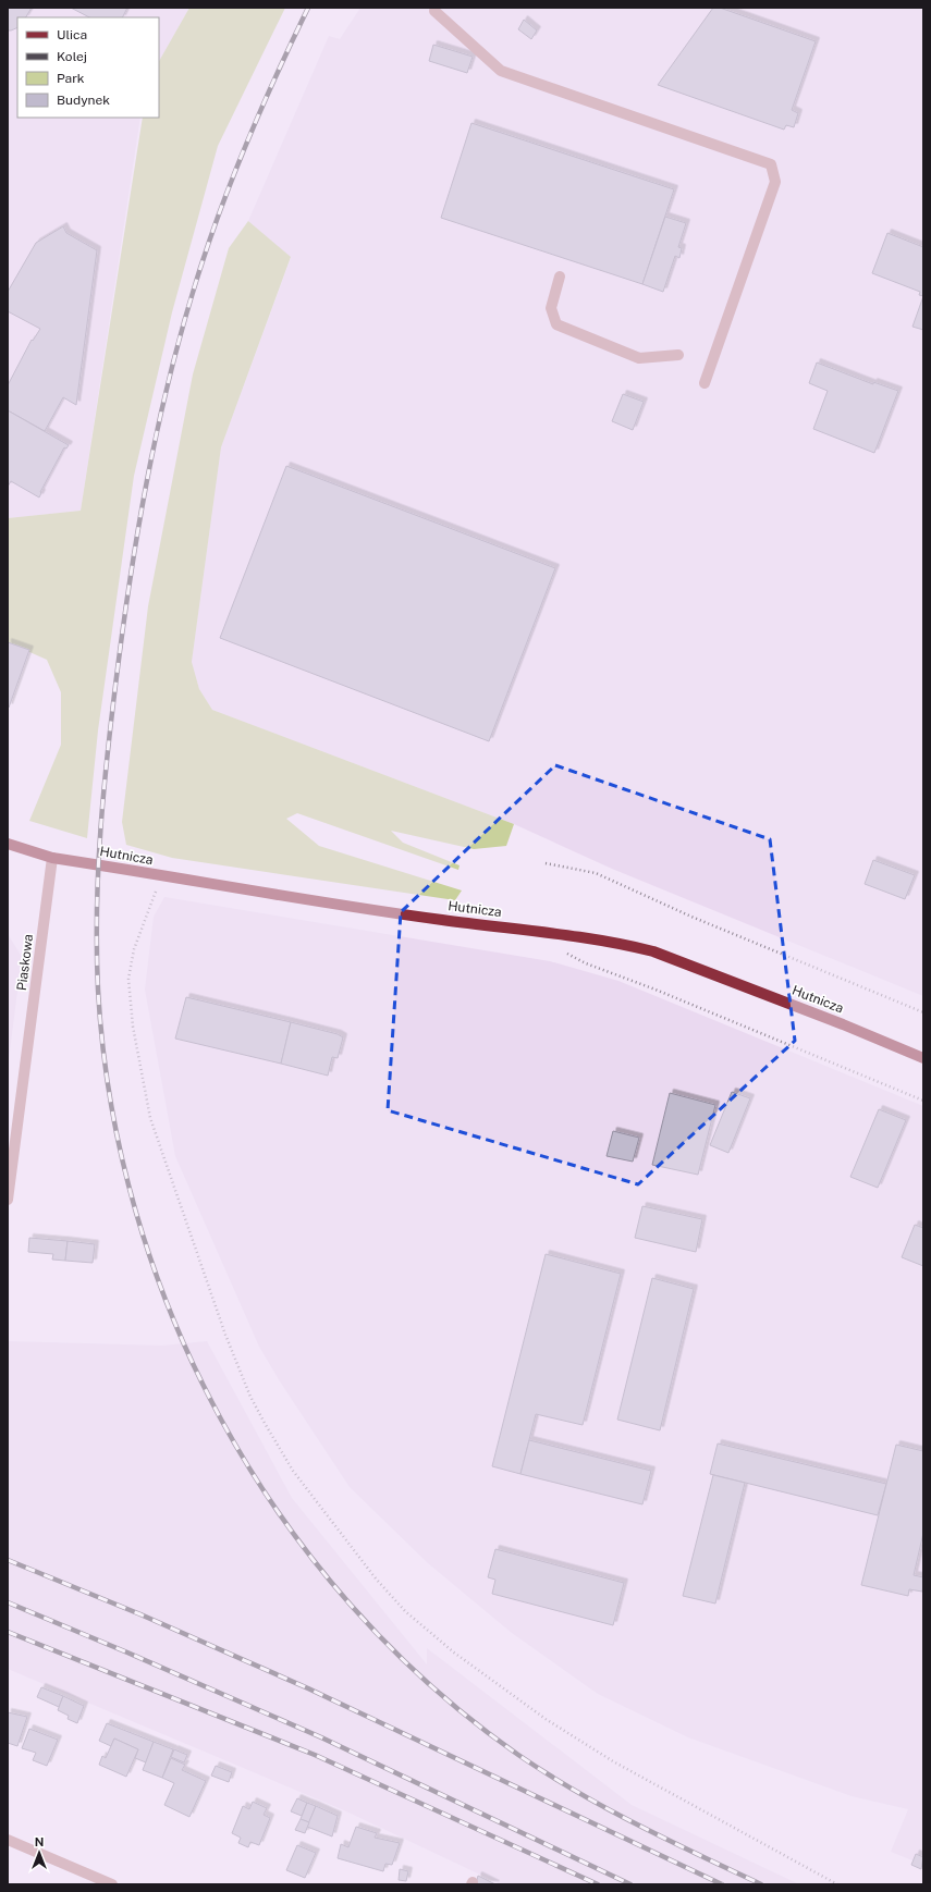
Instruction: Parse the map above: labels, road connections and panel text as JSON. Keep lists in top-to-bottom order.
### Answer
{
  "streets": {
    "main road": ["Hutnicza"],
    "street": ["Piaskowa"]
  },
  "crossings": [
    ["Hutnicza", "Piaskowa"]
  ],
  "legend": [
    "Ulica",
    "Kolej",
    "Park",
    "Budynek"
  ],
  "north": "top"
}
